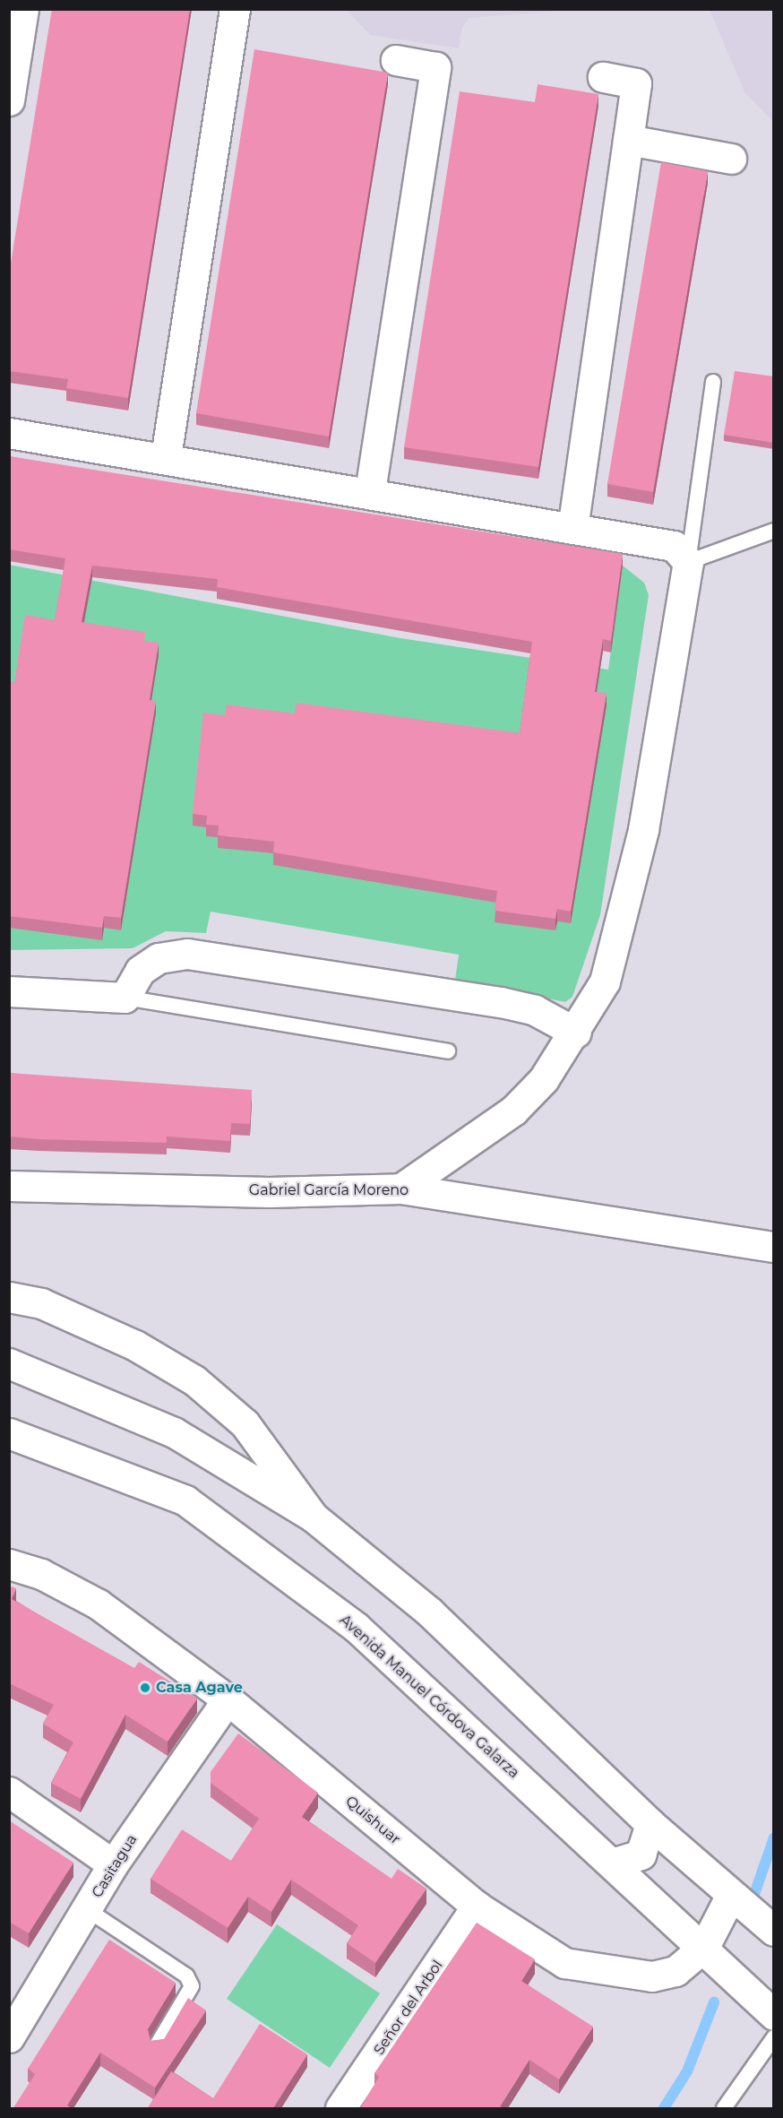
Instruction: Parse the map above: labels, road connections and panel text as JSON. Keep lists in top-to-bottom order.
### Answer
{
  "streets": {
    "street": [
      "Gabriel García Moreno",
      "Avenida Manuel Córdova Galarza",
      "Quishuar",
      "Casitagua",
      "Señor del Arbol"
    ]
  },
  "crossings": [
    ["Avenida Manuel Córdova Galarza", "Quishuar"],
    ["Quishuar", "Casitagua"],
    ["Quishuar", "Señor del Arbol"]
  ],
  "places": ["Casa Agave"]
}
